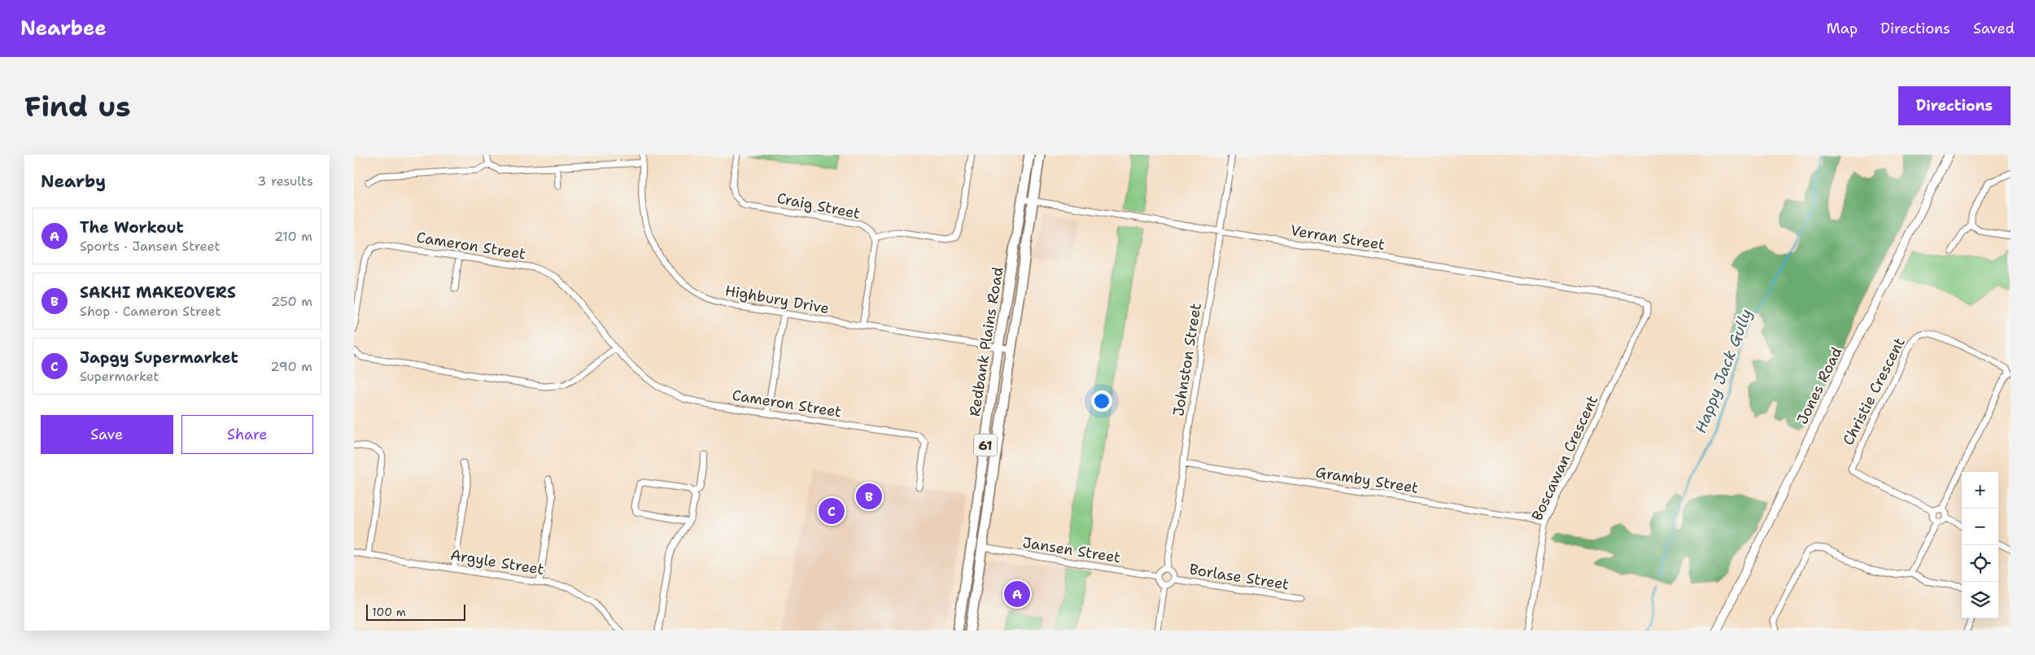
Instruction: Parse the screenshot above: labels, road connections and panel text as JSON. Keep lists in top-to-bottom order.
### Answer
{
  "streets": {
    "main road": ["Redbank Plains Road", "61"],
    "street": [
      "Craig Street",
      "Verran Street",
      "Cameron Street",
      "Highbury Drive",
      "Johnston Street",
      "Jones Road",
      "Christie Crescent",
      "Boscawan Crescent",
      "Gramby Street",
      "Jansen Street",
      "Argyle Street",
      "Borlase Street"
    ]
  },
  "crossings": [
    ["Verran Street", "Redbank Plains Road"],
    ["Verran Street", "Johnston Street"],
    ["Verran Street", "Boscawan Crescent"],
    ["Highbury Drive", "Redbank Plains Road"],
    ["Redbank Plains Road", "Jansen Street"],
    ["Johnston Street", "Gramby Street"],
    ["Johnston Street", "Jansen Street"],
    ["Johnston Street", "Borlase Street"],
    ["Boscawan Crescent", "Gramby Street"],
    ["Jansen Street", "Borlase Street"]
  ],
  "water": ["Happy Jack Gully"],
  "scale_bar": "100 m",
  "page": {
    "header": "Nearbee",
    "nav": ["Map", "Directions", "Saved"],
    "buttons": [
      "Directions",
      ["Save", "Share"]
    ],
    "title": "Find us",
    "heading": ["Nearby", "3 results"],
    "list": [
      {
        "mark": "A",
        "name": "The Workout",
        "note": "Sports · Jansen Street",
        "value": "210 m"
      },
      {
        "mark": "B",
        "name": "SAKHI MAKEOVERS",
        "note": "Shop · Cameron Street",
        "value": "250 m"
      },
      {
        "mark": "C",
        "name": "Japgy Supermarket",
        "note": "Supermarket",
        "value": "290 m"
      }
    ],
    "map_buttons": ["+", "−"],
    "pins": ["B", "C", "A"],
    "scale": "100 m"
  }
}
